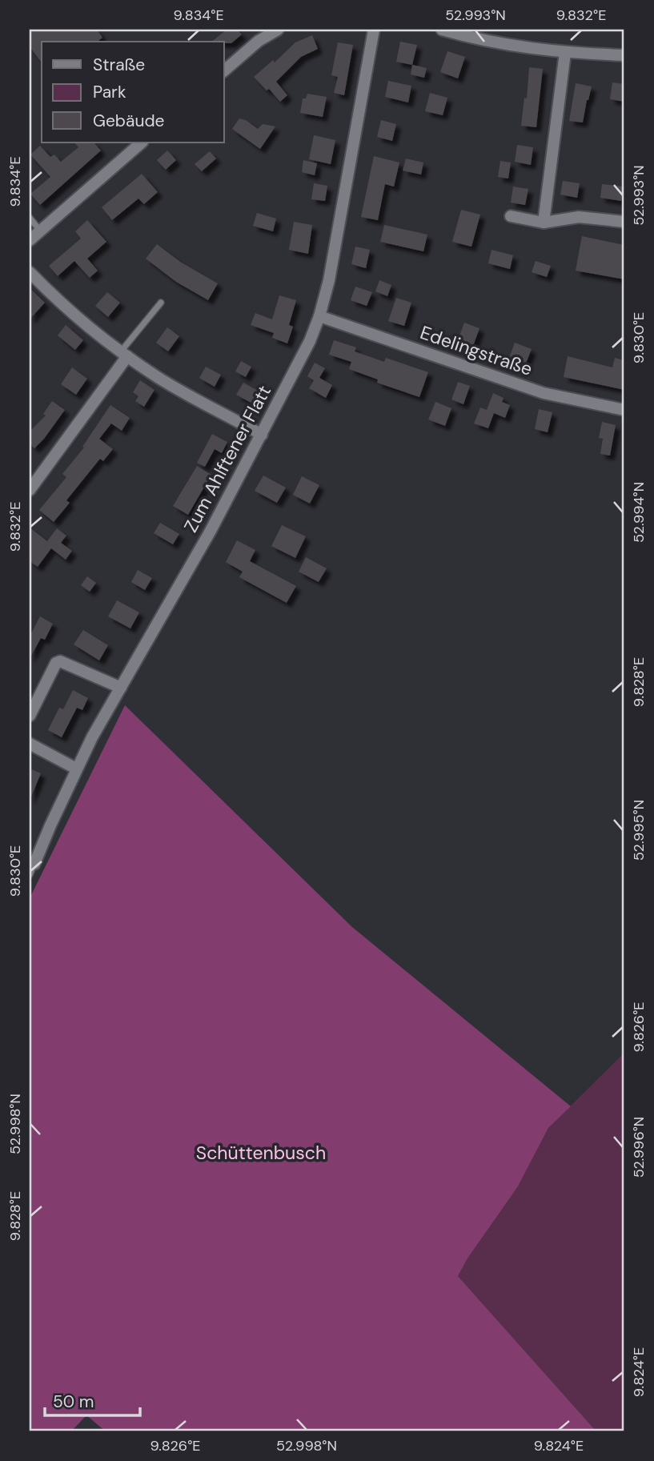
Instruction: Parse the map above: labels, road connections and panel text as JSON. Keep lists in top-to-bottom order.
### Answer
{
  "streets": {
    "street": ["Edelingstraße", "Zum Ahlftener Flatt"]
  },
  "crossings": [
    ["Edelingstraße", "Zum Ahlftener Flatt"]
  ],
  "parks": ["Schüttenbusch"],
  "legend": ["Straße", "Park", "Gebäude"],
  "scale_bar": "50 m",
  "coordinates": [
    "9.834°E",
    "52.993°N",
    "9.832°E",
    "9.830°E",
    "52.994°N",
    "9.828°E",
    "52.995°N",
    "9.826°E",
    "52.998°N",
    "52.996°N",
    "9.824°E"
  ]
}
